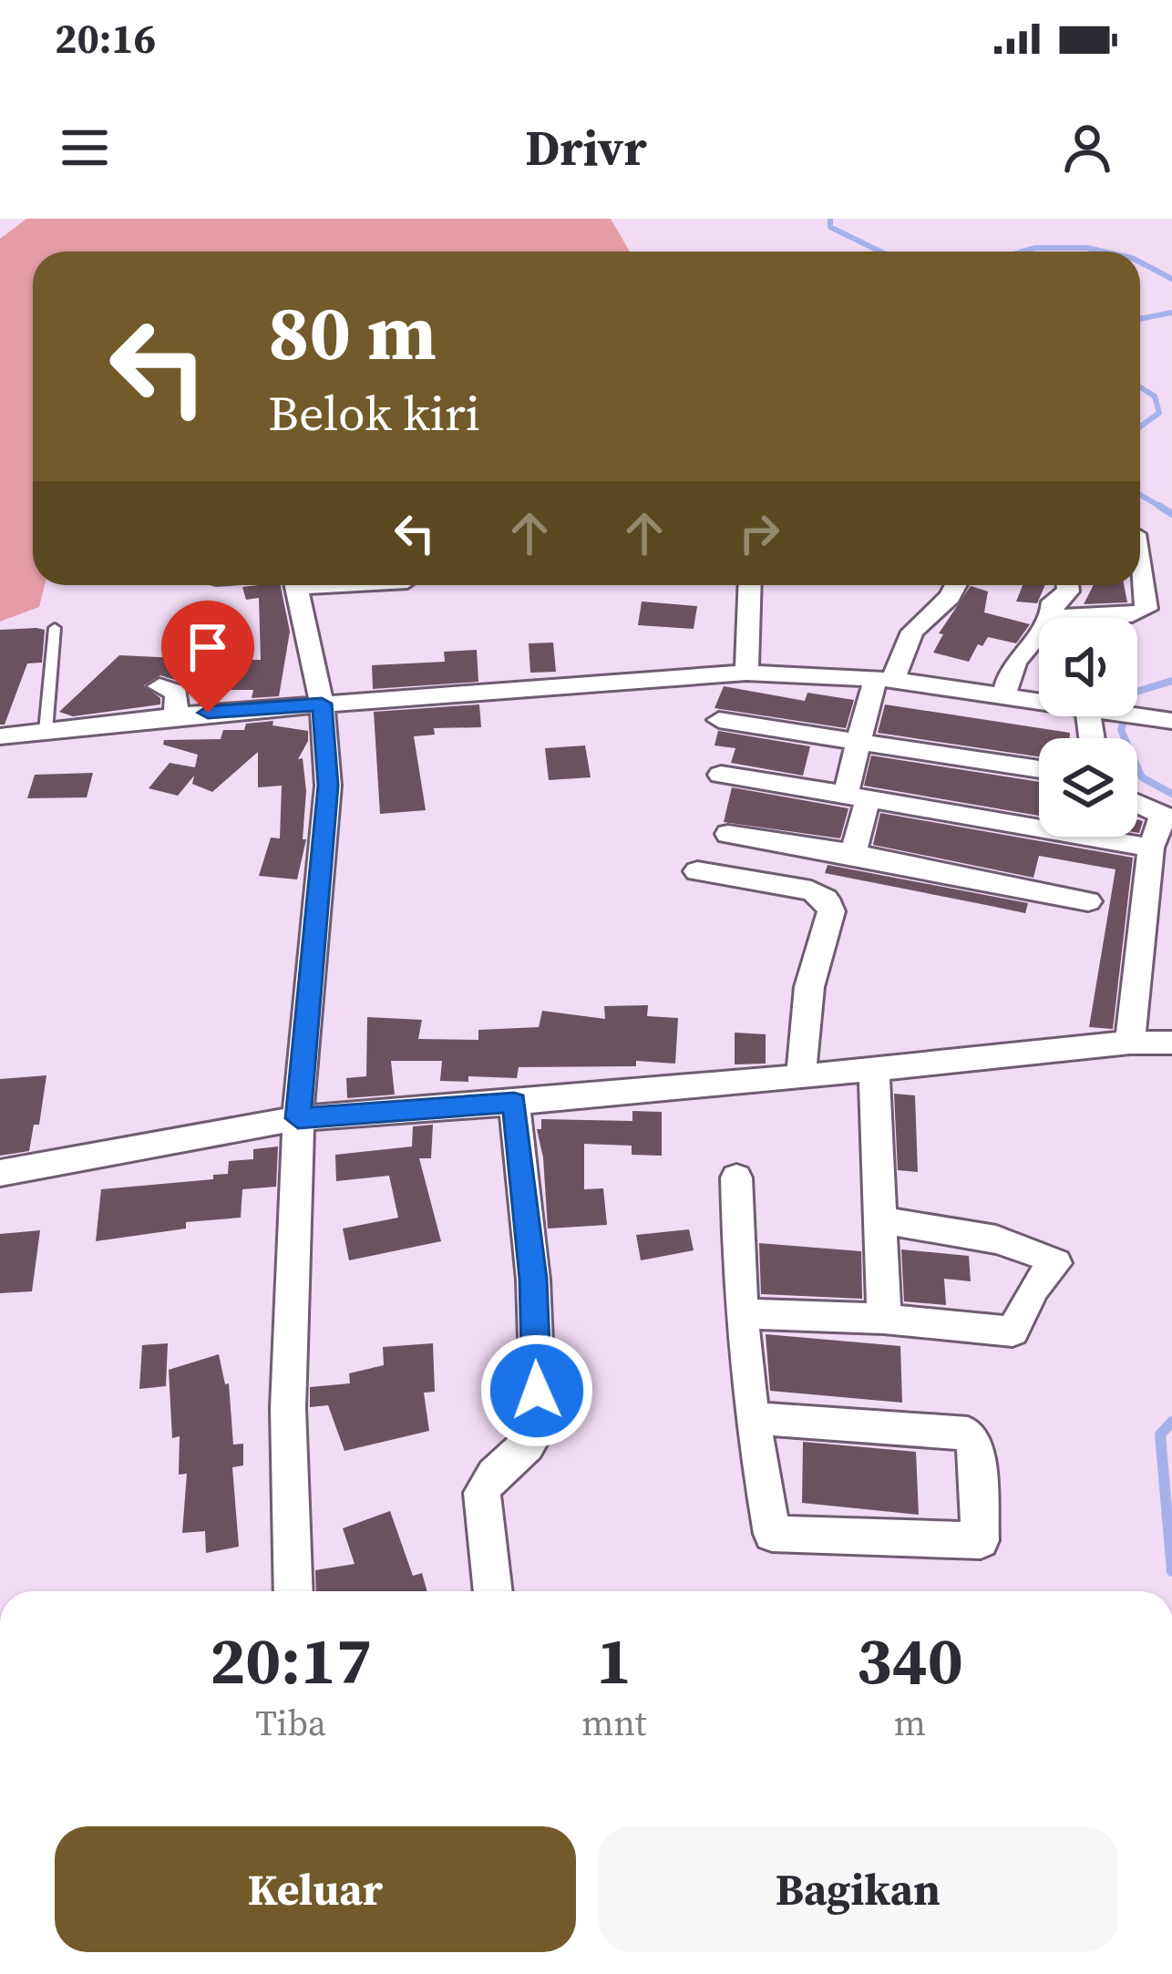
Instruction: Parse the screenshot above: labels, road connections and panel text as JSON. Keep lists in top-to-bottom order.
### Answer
{
  "page": {
    "status": "20:16",
    "header": "Drivr",
    "turn": ["80 m", "Belok kiri"],
    "eta": [
      "20:17",
      "Tiba",
      "1",
      "mnt",
      "340",
      "m"
    ],
    "buttons": ["Keluar", "Bagikan"]
  }
}
